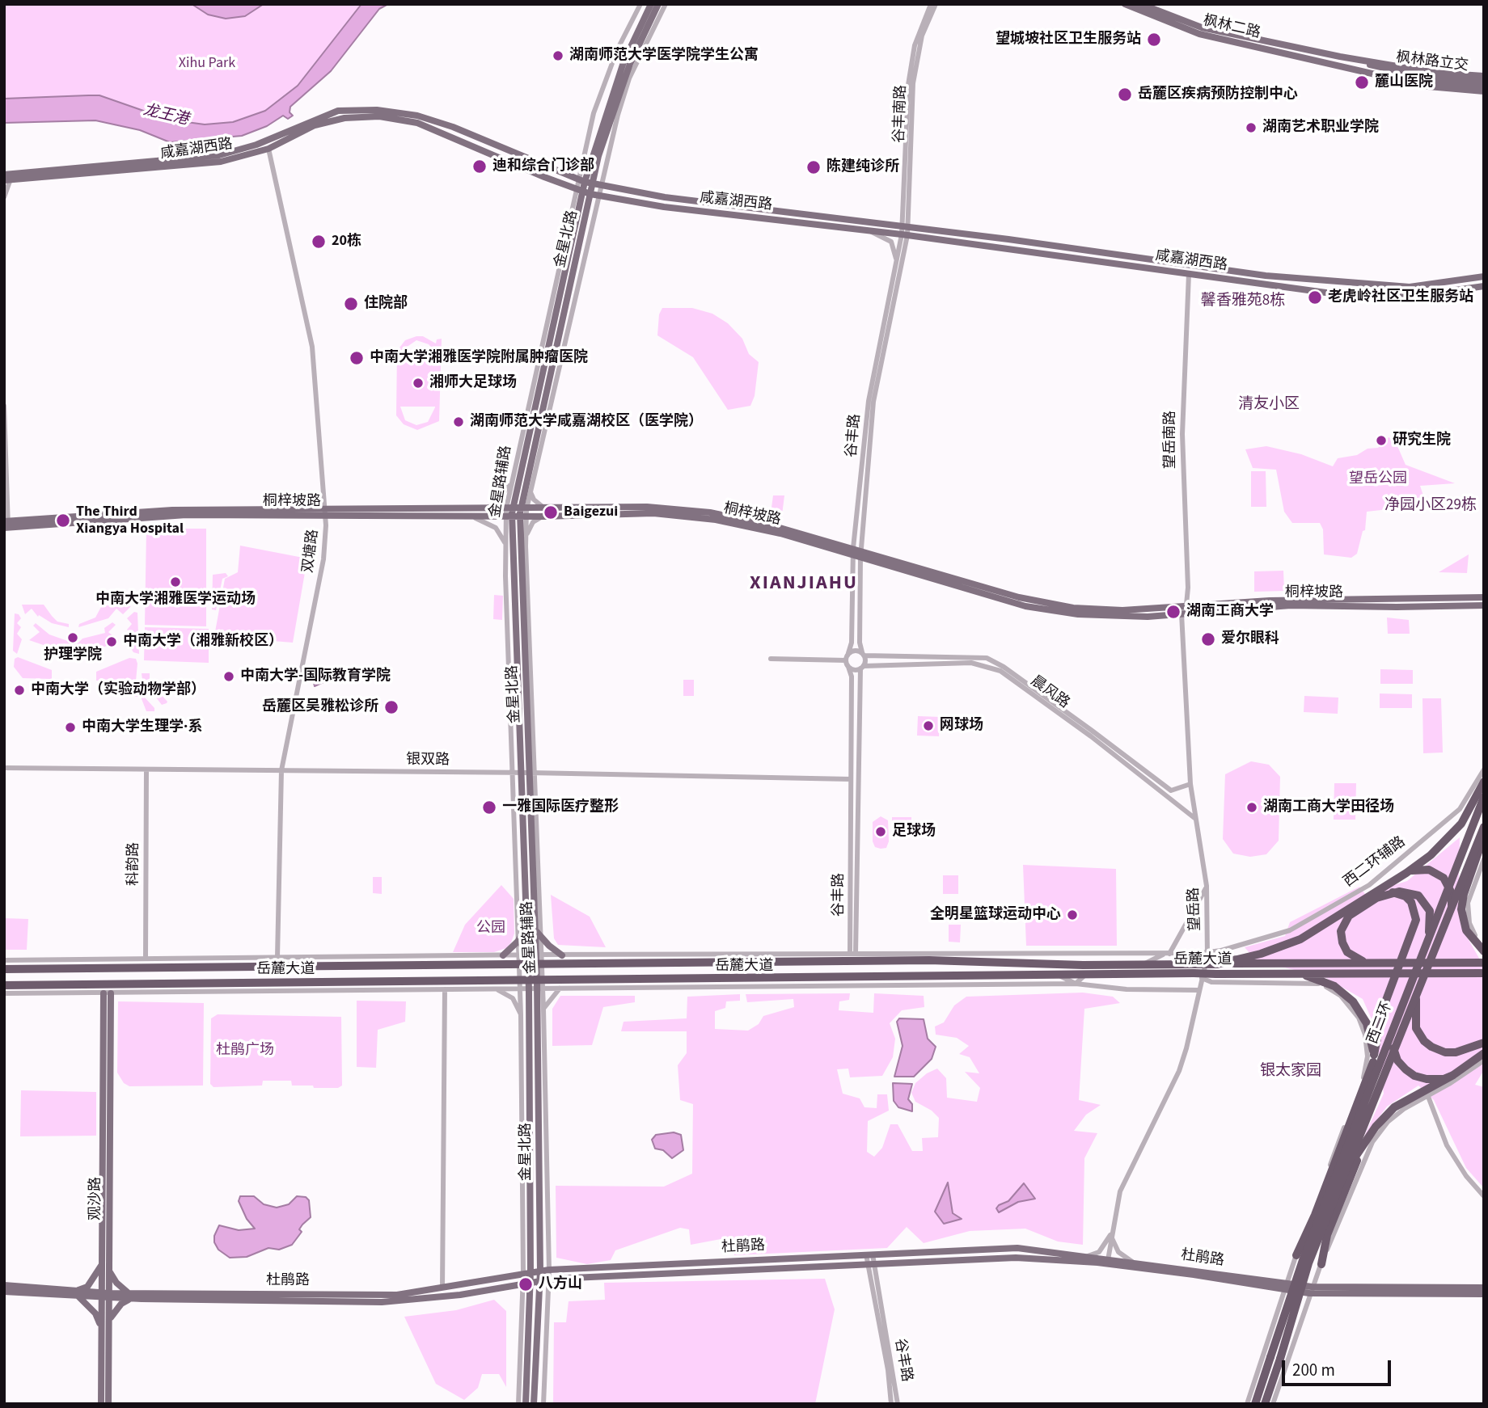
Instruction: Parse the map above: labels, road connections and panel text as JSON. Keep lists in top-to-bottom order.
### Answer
{
  "streets": {
    "highway": ["岳麓大道", "西二环"],
    "main road": [
      "枫林二路",
      "枫林路立交",
      "咸嘉湖西路",
      "金星北路",
      "桐梓坡路",
      "观沙路",
      "杜鹃路"
    ],
    "street": [
      "谷丰南路",
      "谷丰路",
      "望岳南路",
      "金星路辅路",
      "双塘路",
      "晨风路",
      "银双路",
      "西二环辅路",
      "科韵路",
      "望岳路"
    ]
  },
  "crossings": [
    ["枫林二路", "枫林路立交"],
    ["谷丰南路", "咸嘉湖西路"],
    ["谷丰南路", "谷丰路"],
    ["咸嘉湖西路", "金星北路"],
    ["咸嘉湖西路", "谷丰路"],
    ["咸嘉湖西路", "望岳南路"],
    ["咸嘉湖西路", "金星路辅路"],
    ["咸嘉湖西路", "双塘路"],
    ["金星北路", "金星路辅路"],
    ["金星北路", "桐梓坡路"],
    ["金星北路", "银双路"],
    ["金星北路", "岳麓大道"],
    ["金星北路", "杜鹃路"],
    ["谷丰路", "桐梓坡路"],
    ["谷丰路", "晨风路"],
    ["谷丰路", "银双路"],
    ["谷丰路", "杜鹃路"],
    ["望岳南路", "桐梓坡路"],
    ["金星路辅路", "桐梓坡路"],
    ["金星路辅路", "银双路"],
    ["金星路辅路", "岳麓大道"],
    ["金星路辅路", "杜鹃路"],
    ["桐梓坡路", "双塘路"],
    ["桐梓坡路", "望岳路"],
    ["双塘路", "银双路"],
    ["晨风路", "望岳路"],
    ["银双路", "科韵路"],
    ["望岳路", "杜鹃路"],
    ["观沙路", "杜鹃路"]
  ],
  "districts": [
    "馨香雅苑8栋",
    "清友小区",
    "净园小区29栋",
    "XIANJIAHU",
    "银太家园"
  ],
  "water": ["龙王港"],
  "parks": [
    "Xihu Park",
    "望岳公园",
    "公园",
    "杜鹃广场"
  ],
  "places": [
    "望城坡社区卫生服务站",
    "湖南师范大学医学院学生公寓",
    "麓山医院",
    "岳麓区疾病预防控制中心",
    "湖南艺术职业学院",
    "迪和综合门诊部",
    "陈建纯诊所",
    "20栋",
    "老虎岭社区卫生服务站",
    "住院部",
    "中南大学湘雅医学院附属肿瘤医院",
    "湘师大足球场",
    "湖南师范大学咸嘉湖校区（医学院）",
    "研究生院",
    "Baigezui",
    "The Third Xiangya Hospital",
    "中南大学湘雅医学运动场",
    "湖南工商大学",
    "护理学院",
    "爱尔眼科",
    "中南大学（湘雅新校区）",
    "中南大学-国际教育学院",
    "中南大学（实验动物学部）",
    "岳麓区吴雅松诊所",
    "网球场",
    "中南大学生理学·系",
    "一雅国际医疗整形",
    "湖南工商大学田径场",
    "足球场",
    "全明星篮球运动中心",
    "八方山"
  ],
  "scale_bar": "200 m"
}
